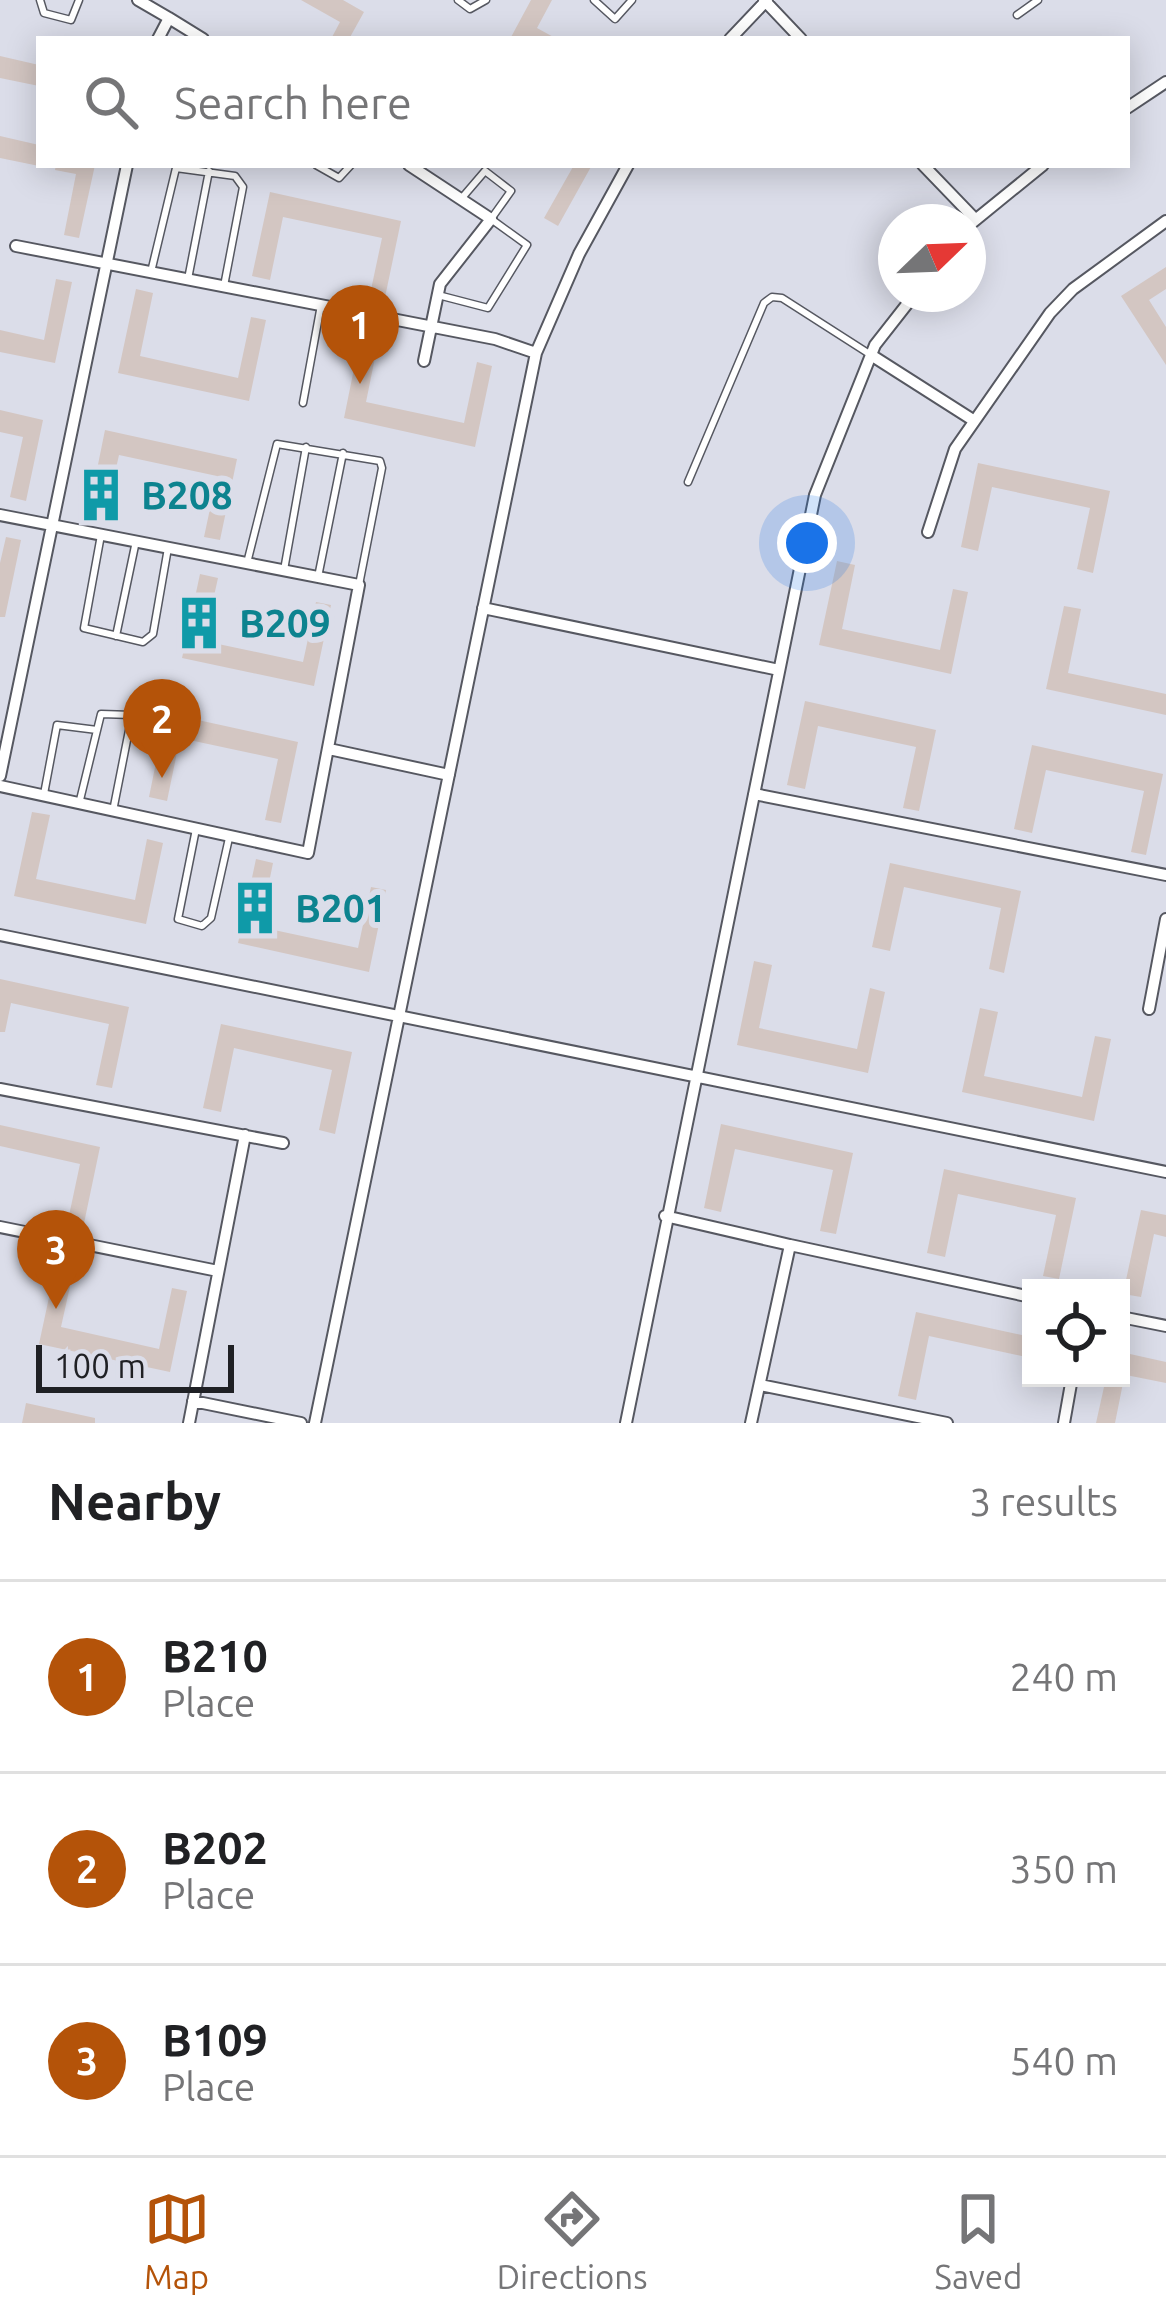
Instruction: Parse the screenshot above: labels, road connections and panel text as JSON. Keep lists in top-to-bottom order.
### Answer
{
  "places": {
    "building": ["B208", "B209", "B201"]
  },
  "scale_bar": "100 m",
  "north": "top right",
  "page": {
    "search": "Search here",
    "pins": ["1", "2", "3"],
    "scale": "100 m",
    "heading": ["Nearby", "3 results"],
    "list": [
      {
        "mark": "1",
        "name": "B210",
        "note": "Place",
        "value": "240 m"
      },
      {
        "mark": "2",
        "name": "B202",
        "note": "Place",
        "value": "350 m"
      },
      {
        "mark": "3",
        "name": "B109",
        "note": "Place",
        "value": "540 m"
      }
    ],
    "nav": ["Map", "Directions", "Saved"]
  }
}
